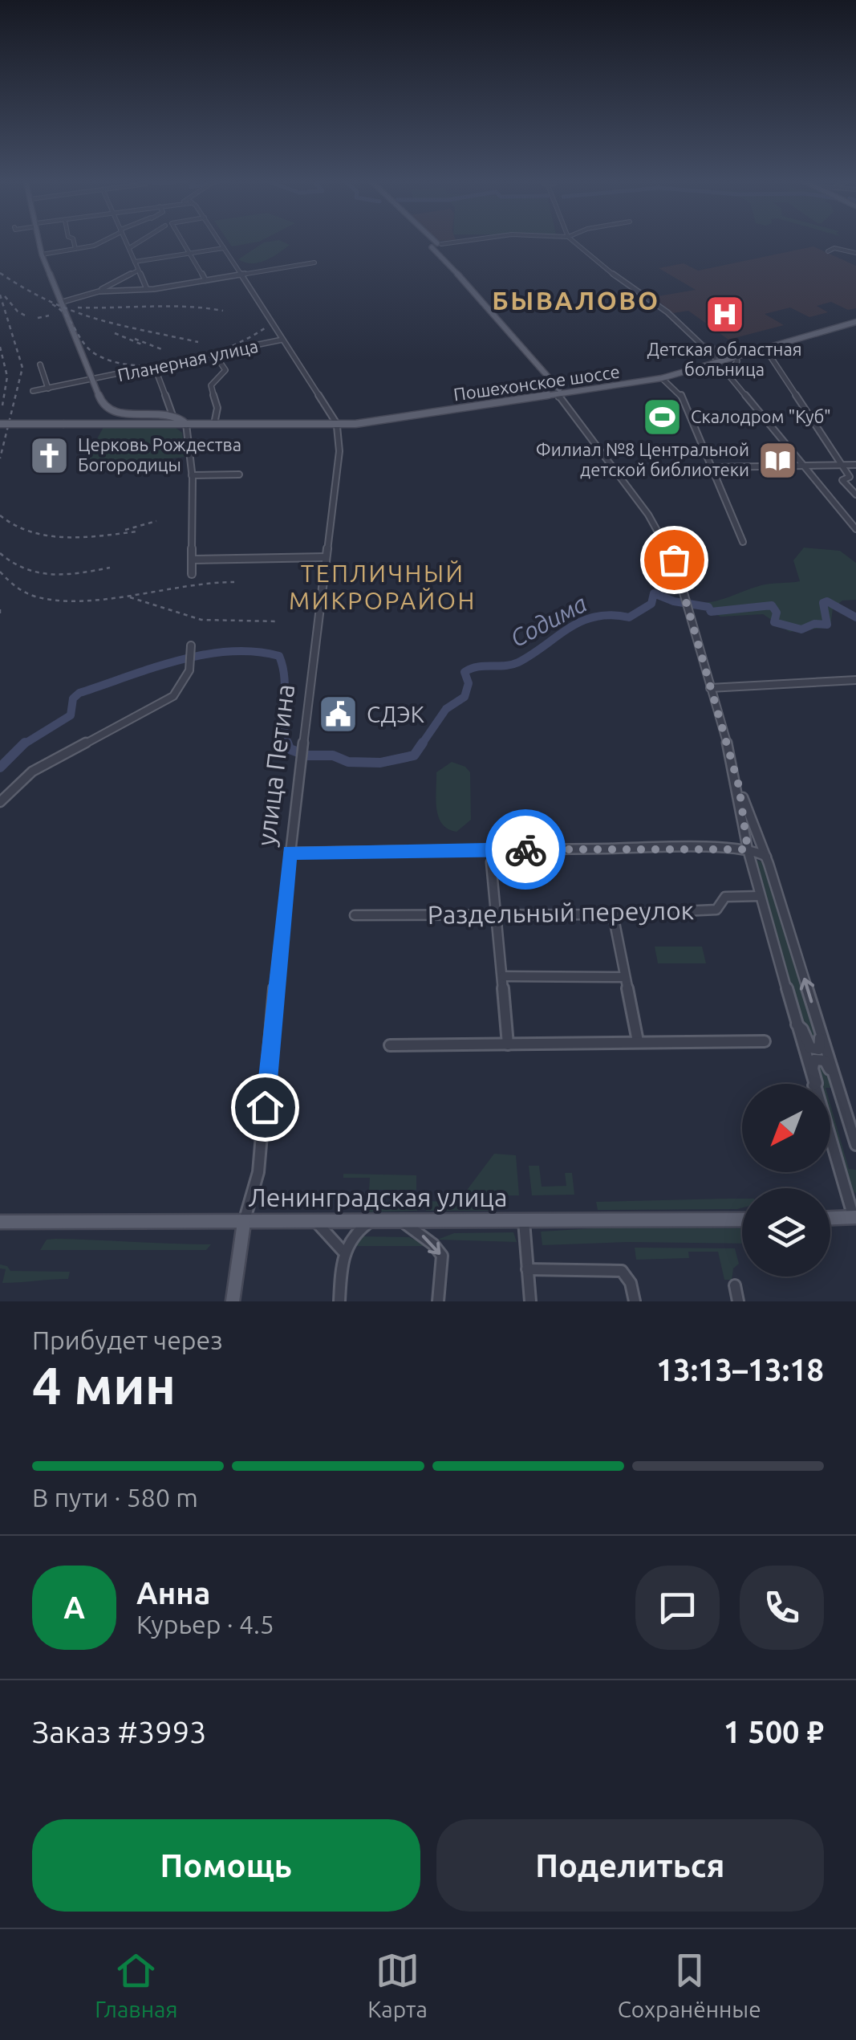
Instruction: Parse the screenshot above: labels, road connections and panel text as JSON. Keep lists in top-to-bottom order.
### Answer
{
  "streets": {
    "main road": ["Пошехонское шоссе", "улица Петина", "Ленинградская улица"],
    "street": ["Планерная улица", "Раздельный переулок"]
  },
  "crossings": [
    ["Пошехонское шоссе", "улица Петина"],
    ["улица Петина", "Ленинградская улица"]
  ],
  "districts": ["БЫВАЛОВО", "ТЕПЛИЧНЫЙ МИКРОРАЙОН"],
  "water": ["Содима"],
  "places": {
    "hospital": ["Детская областная больница"],
    "sports": ["Скалодром \"Куб\""],
    "church": ["Церковь Рождества Богородицы"],
    "library": ["Филиал №8 Центральной детской библиотеки"],
    "public building": ["СДЭК"]
  },
  "north": "bottom left",
  "page": {
    "heading": ["4 мин", "Прибудет через", "13:13–13:18"],
    "panel": [
      "Анна",
      "Курьер · 4.5",
      "Заказ #3993",
      "1 500 ₽"
    ],
    "bar": "В пути · 580 m",
    "round": "А",
    "buttons": ["Помощь", "Поделиться"],
    "tabs": ["Главная", "Карта", "Сохранённые"]
  }
}
